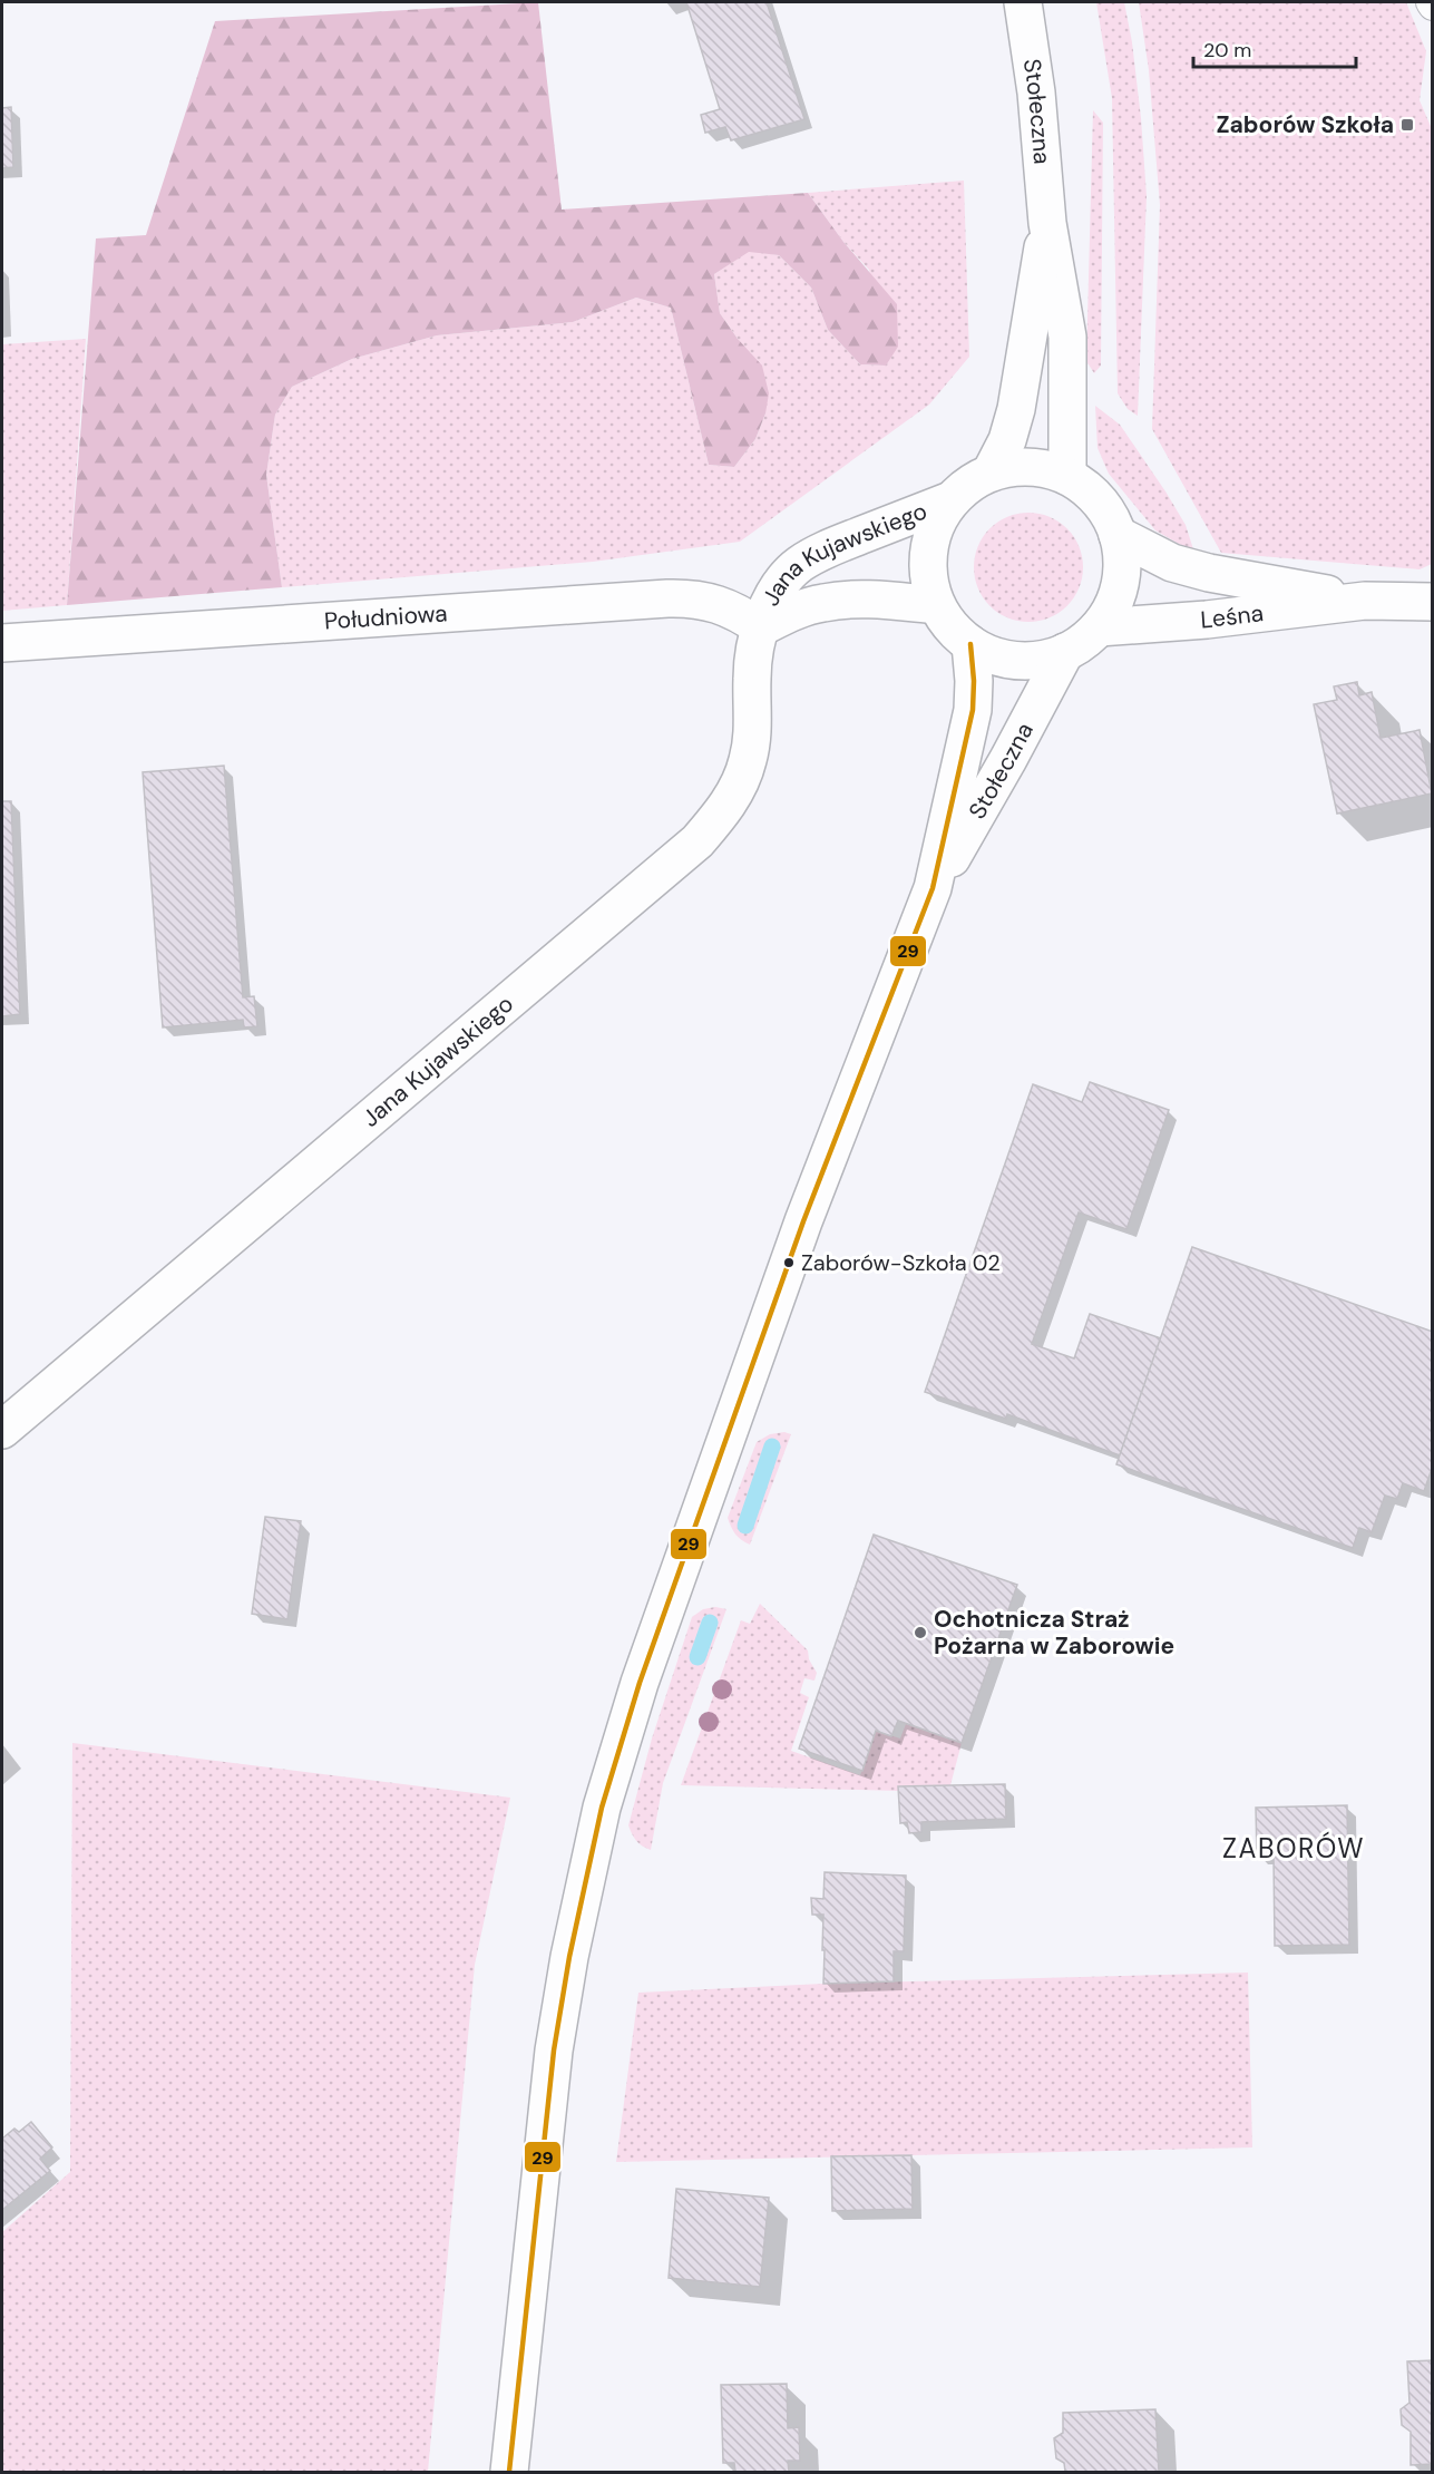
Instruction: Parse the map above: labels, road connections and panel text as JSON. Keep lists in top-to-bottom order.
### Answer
{
  "streets": {
    "main road": [
      "Stołeczna",
      "Jana Kujawskiego",
      "Leśna",
      "Południowa"
    ]
  },
  "crossings": [
    ["Stołeczna", "Jana Kujawskiego"],
    ["Stołeczna", "Leśna"],
    ["Jana Kujawskiego", "Leśna"],
    ["Jana Kujawskiego", "Południowa"]
  ],
  "districts": ["ZABORÓW"],
  "places": {
    "transit": ["Zaborów Szkoła"],
    "other": ["Zaborów-Szkoła 02", "Ochotnicza Straż Pożarna w Zaborowie"]
  },
  "lines": ["transit line 29"],
  "scale_bar": "20 m"
}
